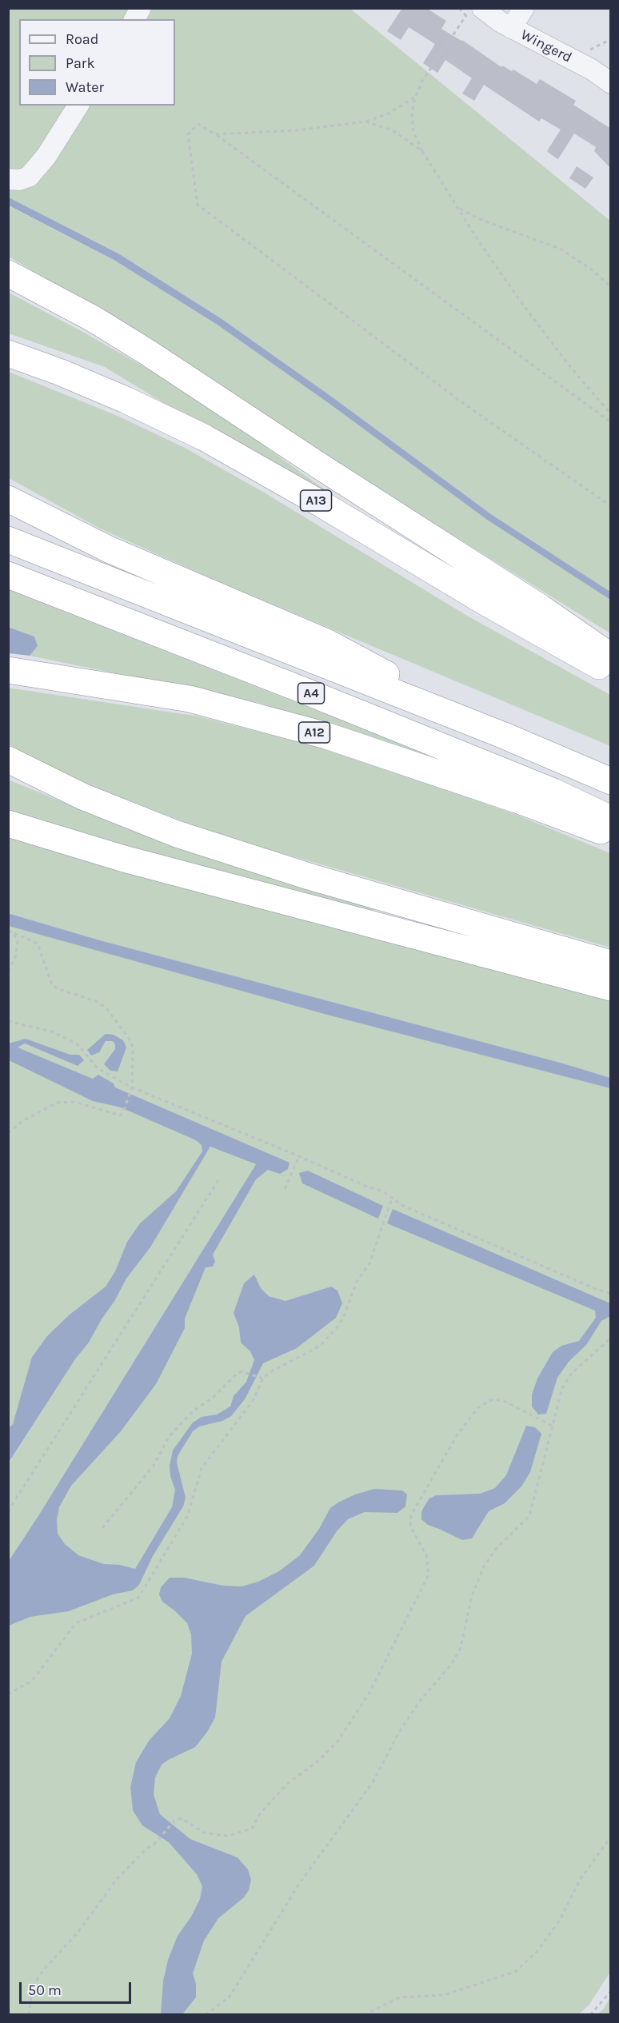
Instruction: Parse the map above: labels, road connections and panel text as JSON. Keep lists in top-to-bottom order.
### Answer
{
  "streets": {
    "highway": ["A13", "A4", "A12"],
    "street": ["Wingerd"]
  },
  "legend": ["Road", "Park", "Water"],
  "scale_bar": "50 m"
}
